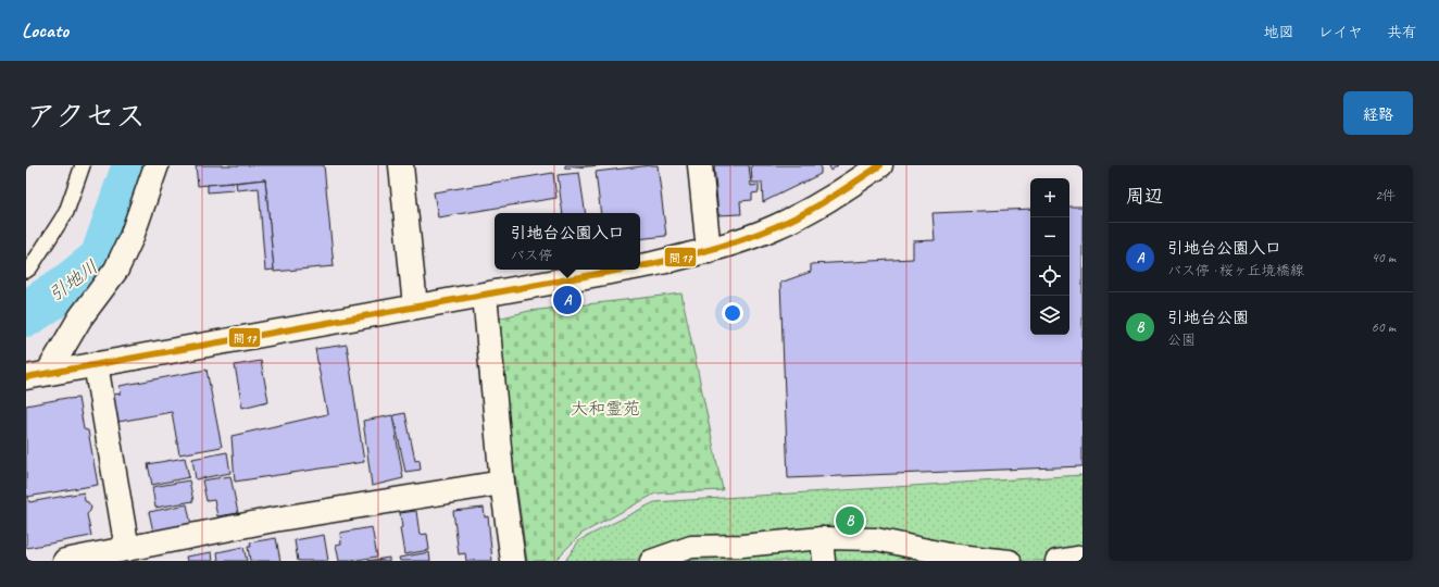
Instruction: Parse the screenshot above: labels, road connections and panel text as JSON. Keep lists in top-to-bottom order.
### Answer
{
  "water": ["引地川"],
  "parks": ["大和霊苑"],
  "lines": ["transit line 間17"],
  "page": {
    "header": "Locato",
    "nav": ["地図", "レイヤ", "共有"],
    "title": "アクセス",
    "buttons": "経路",
    "heading": ["周辺", "2件"],
    "map_buttons": ["+", "−"],
    "popup": ["引地台公園入口", "バス停"],
    "list": [
      {
        "mark": "A",
        "name": "引地台公園入口",
        "note": "バス停 · 桜ヶ丘境橋線",
        "value": "40 m"
      },
      {
        "mark": "B",
        "name": "引地台公園",
        "note": "公園",
        "value": "60 m"
      }
    ],
    "pins": ["A", "B"]
  }
}
